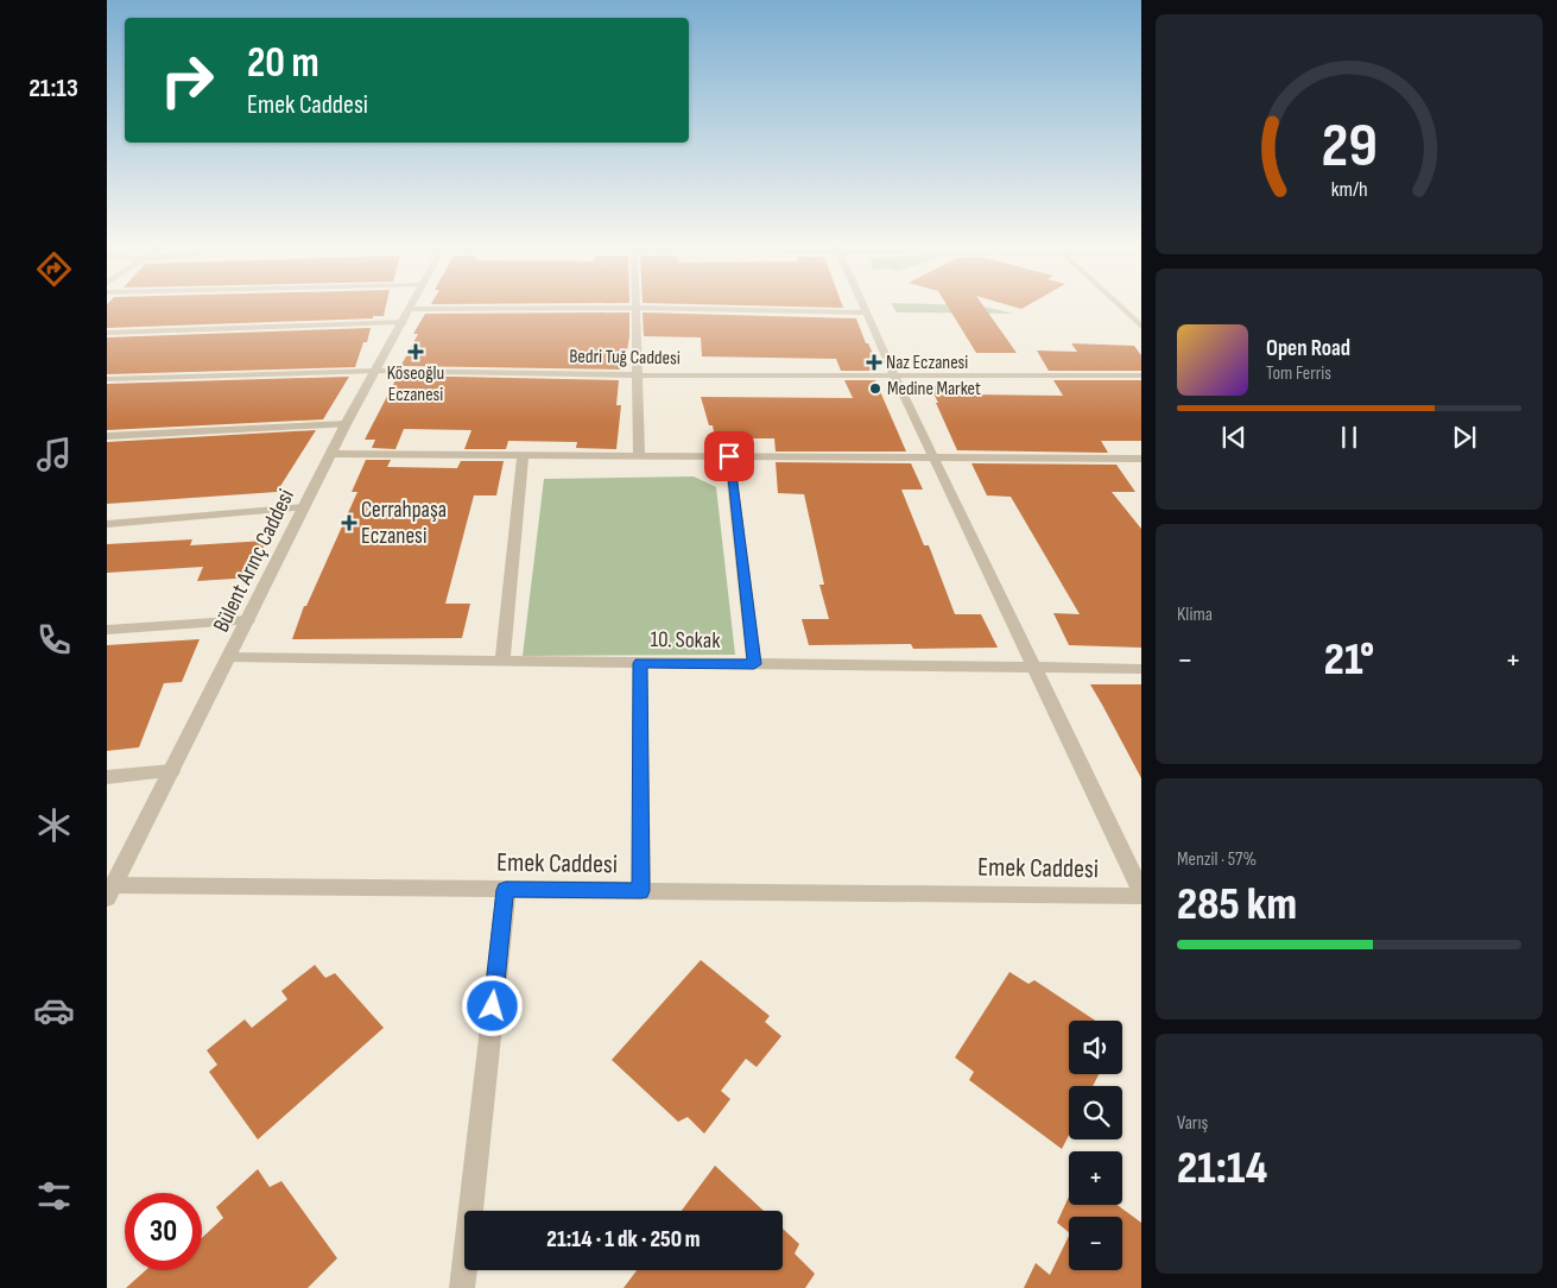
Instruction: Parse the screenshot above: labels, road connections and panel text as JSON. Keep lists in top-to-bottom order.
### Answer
{
  "streets": {
    "street": [
      "Bedri Tuğ Caddesi",
      "Bülent Arınç Caddesi",
      "10. Sokak",
      "Emek Caddesi"
    ]
  },
  "crossings": [
    ["Bedri Tuğ Caddesi", "Bülent Arınç Caddesi"],
    ["Bülent Arınç Caddesi", "10. Sokak"],
    ["Bülent Arınç Caddesi", "Emek Caddesi"]
  ],
  "places": {
    "health": ["Köseoğlu Eczanesi", "Naz Eczanesi", "Cerrahpaşa Eczanesi"],
    "other": ["Medine Market"]
  },
  "page": {
    "tabs": "21:13",
    "turn": ["20 m", "Emek Caddesi"],
    "song": ["Open Road", "Tom Ferris"],
    "tile": [
      "Klima",
      ["Menzil · 57%", "285 km"],
      ["Varış", "21:14"]
    ],
    "heat": ["−", "21°", "+"],
    "map_buttons": ["+", "−"],
    "limit": "30",
    "trip": "21:14 · 1 dk · 250 m",
    "gauge": ["29", "km/h"]
  }
}
